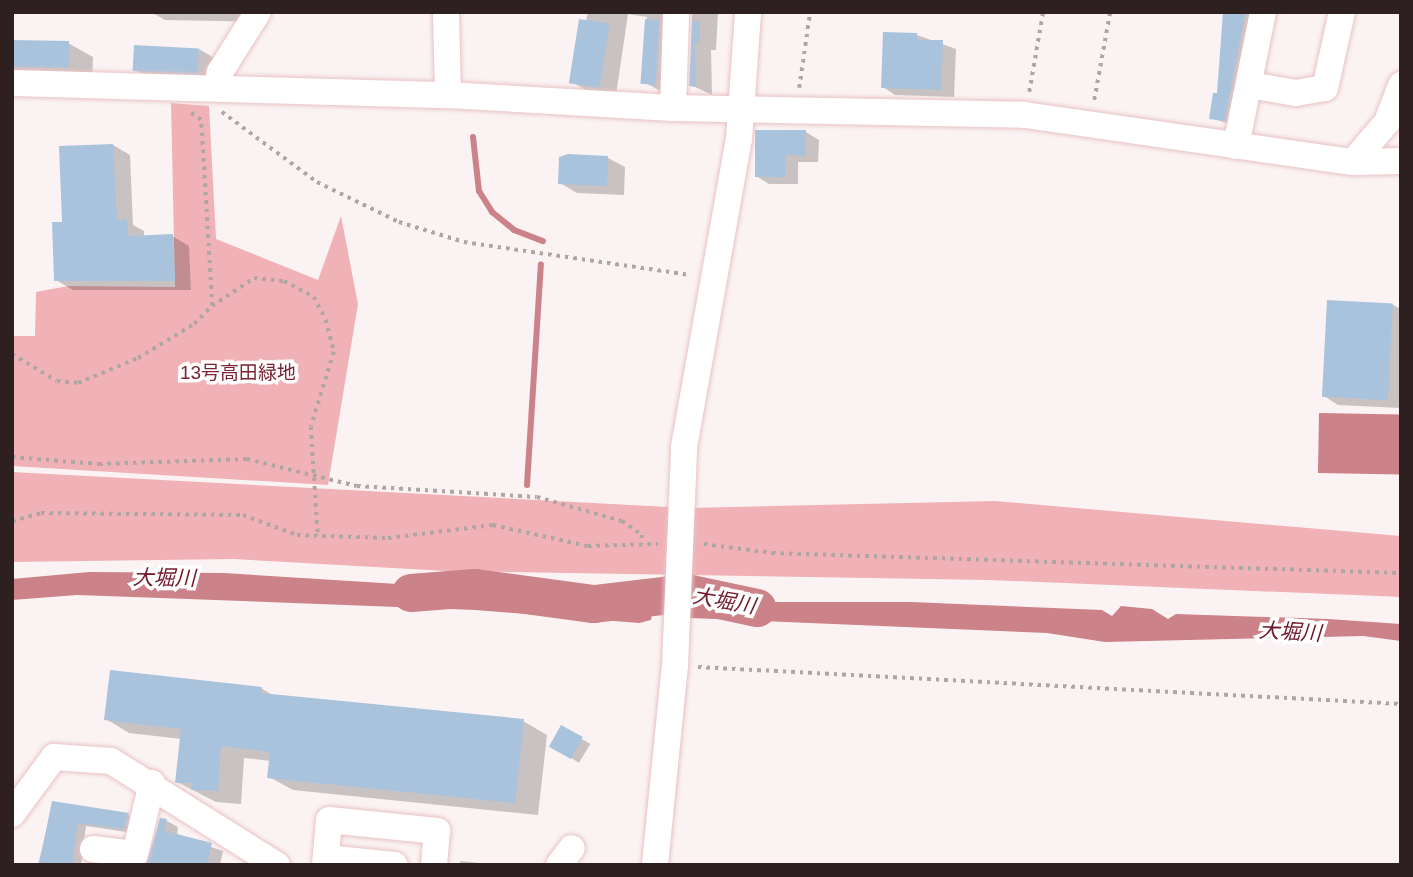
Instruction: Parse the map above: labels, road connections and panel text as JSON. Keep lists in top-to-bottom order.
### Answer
{
  "water": ["大堀川"],
  "parks": ["13号高田緑地"]
}
